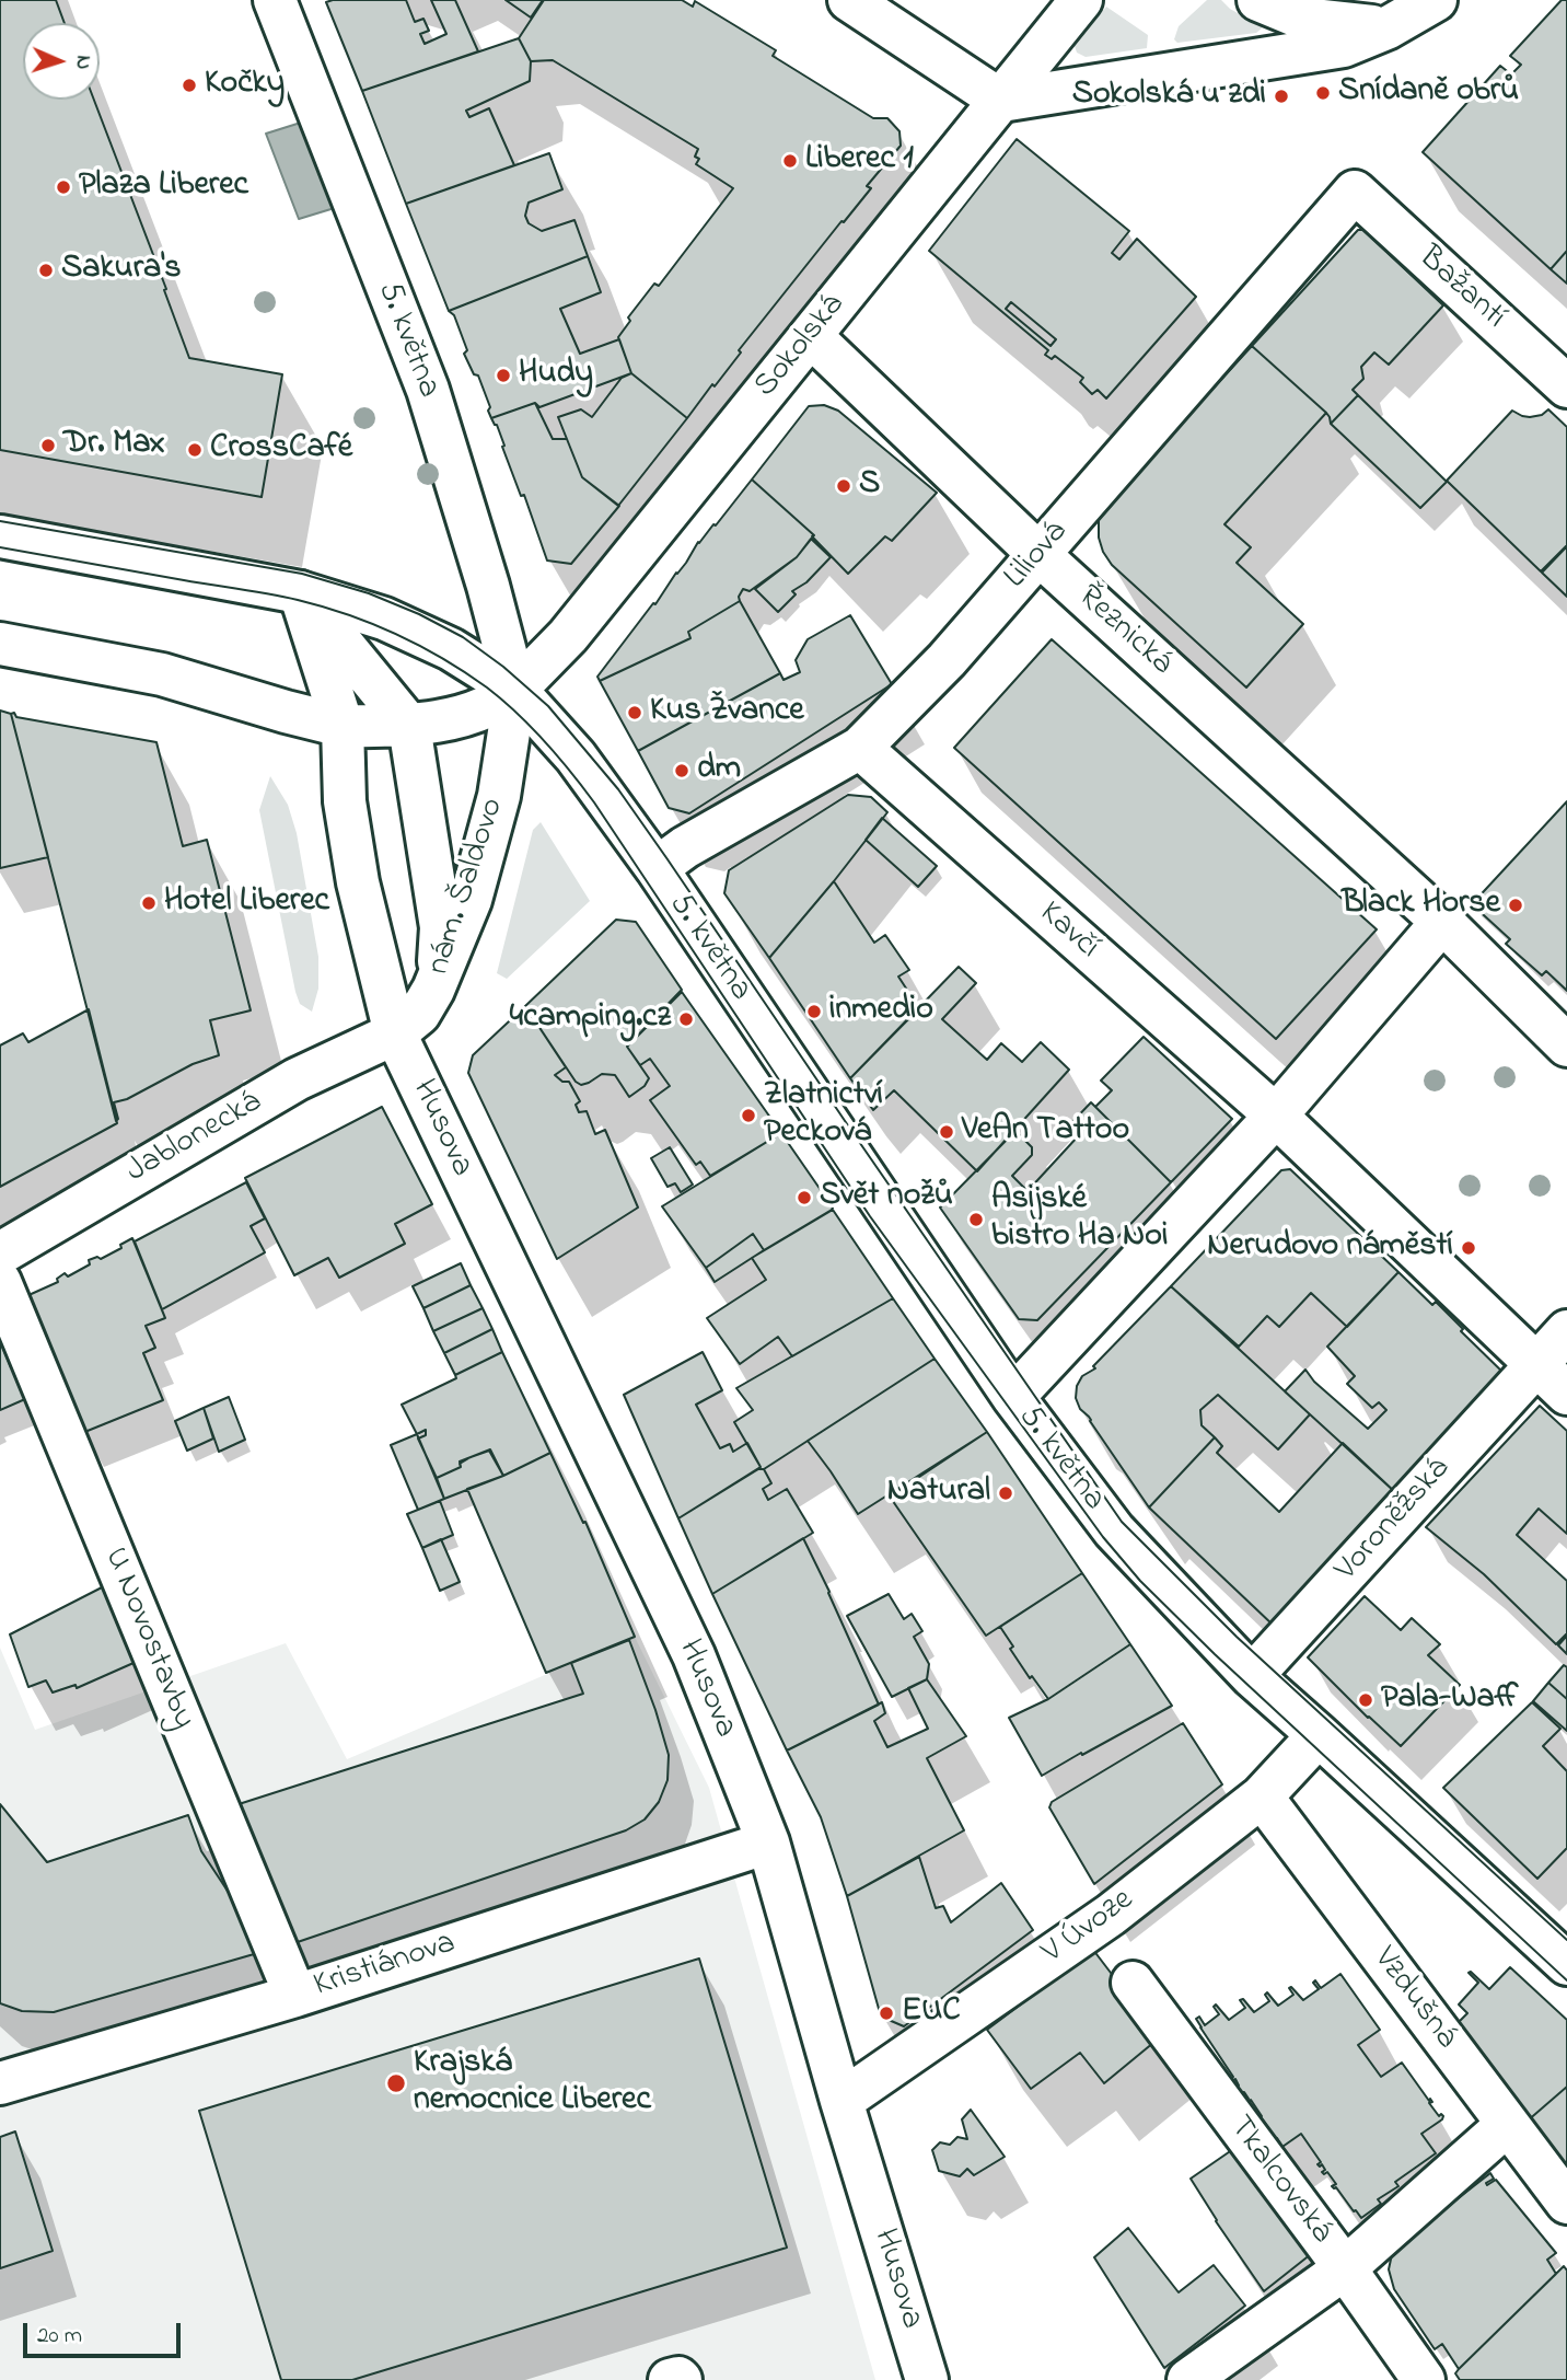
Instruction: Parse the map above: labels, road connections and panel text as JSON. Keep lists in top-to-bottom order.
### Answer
{
  "streets": {
    "street": [
      "Bažantí",
      "5. května",
      "Sokolská",
      "Liliová",
      "Řeznická",
      "nám. Šaldovo",
      "Kavčí",
      "Husova",
      "Jablonecká",
      "Voroněžská",
      "U Novostavby",
      "V Úvoze",
      "Kristiánova",
      "Vzdušná",
      "Tkalcovská"
    ]
  },
  "crossings": [
    ["Bažantí", "Liliová"],
    ["5. května", "Sokolská"],
    ["5. května", "Liliová"],
    ["5. května", "nám. Šaldovo"],
    ["5. května", "Voroněžská"],
    ["5. května", "V Úvoze"],
    ["Sokolská", "Řeznická"],
    ["Sokolská", "nám. Šaldovo"],
    ["Liliová", "Řeznická"],
    ["Liliová", "Kavčí"],
    ["nám. Šaldovo", "Husova"],
    ["nám. Šaldovo", "Jablonecká"],
    ["Kavčí", "Voroněžská"],
    ["Husova", "Jablonecká"],
    ["Husova", "V Úvoze"],
    ["Husova", "Kristiánova"],
    ["U Novostavby", "Kristiánova"],
    ["V Úvoze", "Vzdušná"]
  ],
  "places": [
    "Kočky",
    "Snídaně obrů",
    "Sokolská u zdi",
    "Liberec 1",
    "Plaza Liberec",
    "Sakura's",
    "Hudy",
    "Dr. Max",
    "CrossCafé",
    "S",
    "Kus Žvance",
    "dm",
    "Hotel Liberec",
    "Black Horse",
    "inmedio",
    "4camping.cz",
    "Zlatnictví Pecková",
    "VeAn Tattoo",
    "Svět nožů",
    "Asijské bistro Ha Noi",
    "Nerudovo náměstí",
    "Natural",
    "Pala-Waff",
    "EUC",
    "Krajská nemocnice Liberec"
  ],
  "scale_bar": "20 m",
  "north": "right"
}
